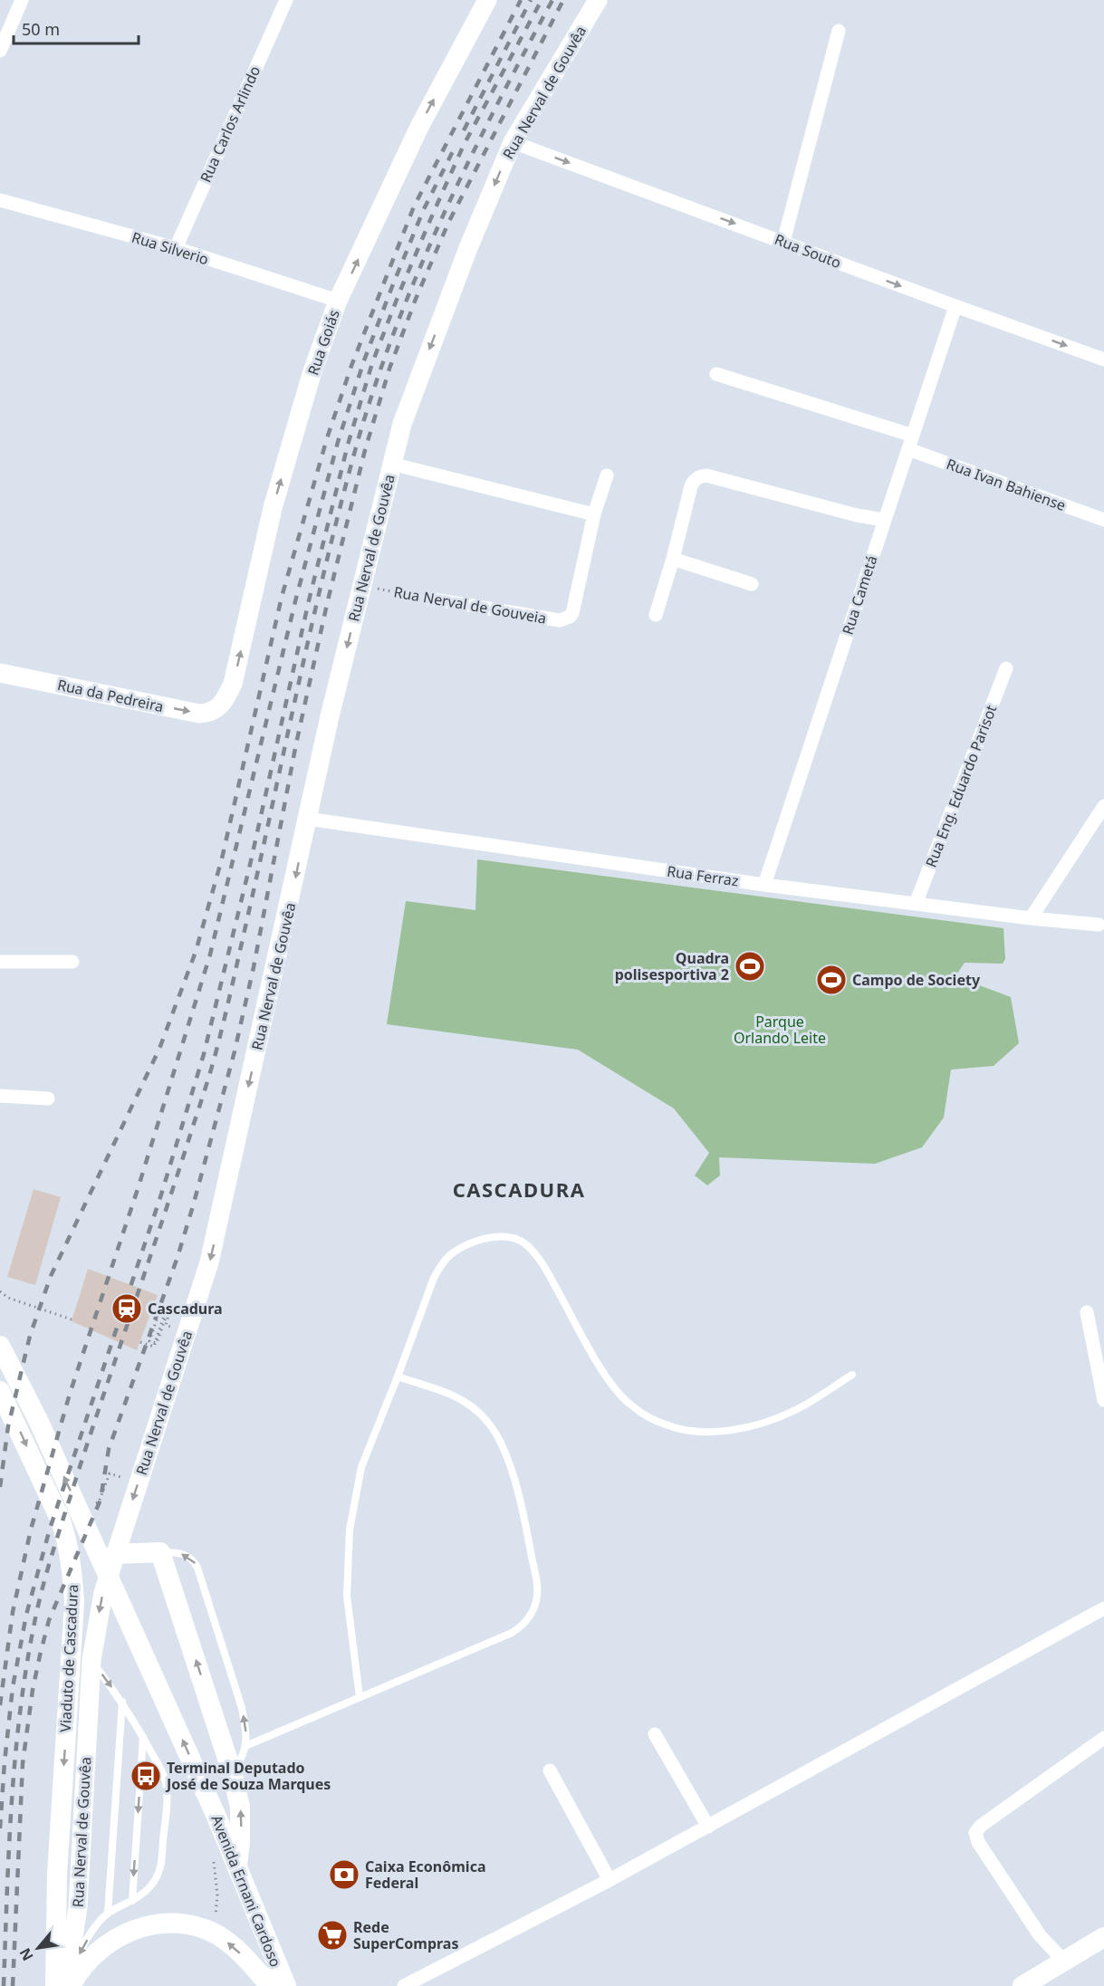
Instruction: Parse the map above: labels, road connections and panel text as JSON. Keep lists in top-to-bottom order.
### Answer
{
  "streets": {
    "main road": [
      "Rua Nerval de Gouvêa",
      "Rua Goiás",
      "Rua da Pedreira",
      "Viaduto de Cascadura",
      "Avenida Ernani Cardoso"
    ],
    "street": [
      "Rua Carlos Arlindo",
      "Rua Silverio",
      "Rua Souto",
      "Rua Ivan Bahiense",
      "Rua Cametá",
      "Rua Nerval de Gouveia",
      "Rua Eng. Eduardo Parisot",
      "Rua Ferraz"
    ]
  },
  "crossings": [
    ["Rua Nerval de Gouvêa", "Rua Souto"],
    ["Rua Nerval de Gouvêa", "Rua Nerval de Gouveia"],
    ["Rua Nerval de Gouvêa", "Rua Ferraz"],
    ["Rua Carlos Arlindo", "Rua Silverio"],
    ["Rua Silverio", "Rua Goiás"],
    ["Rua Souto", "Rua Cametá"],
    ["Rua Goiás", "Rua da Pedreira"],
    ["Rua Ivan Bahiense", "Rua Cametá"],
    ["Rua Cametá", "Rua Ferraz"],
    ["Rua Eng. Eduardo Parisot", "Rua Ferraz"]
  ],
  "one_way": [
    "Rua Nerval de Gouvêa",
    "Rua Souto",
    "Rua Goiás",
    "Rua da Pedreira"
  ],
  "districts": ["CASCADURA"],
  "parks": ["Parque Orlando Leite"],
  "places": {
    "sports": ["Quadra polisesportiva 2", "Campo de Society"],
    "station": ["Cascadura"],
    "bus stop": ["Terminal Deputado José de Souza Marques"],
    "bank": ["Caixa Econômica Federal"],
    "supermarket": ["Rede SuperCompras"]
  },
  "scale_bar": "50 m",
  "north": "bottom left"
}
